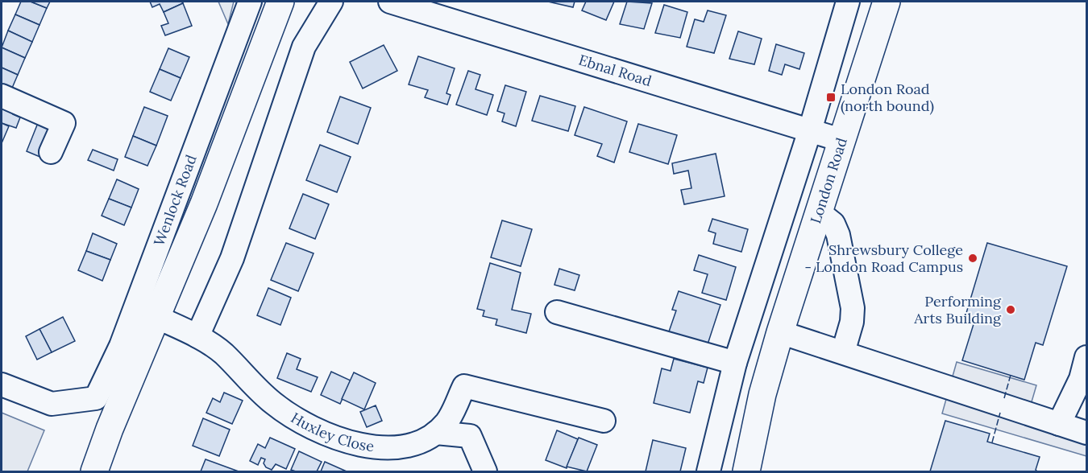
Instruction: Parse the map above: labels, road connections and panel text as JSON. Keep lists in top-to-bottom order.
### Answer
{
  "streets": {
    "main road": ["London Road", "Wenlock Road"],
    "street": ["Ebnal Road", "Huxley Close"]
  },
  "crossings": [
    ["Ebnal Road", "London Road"]
  ],
  "places": {
    "transit": ["London Road (north bound)"],
    "other": ["Shrewsbury College - London Road Campus", "Performing Arts Building"]
  }
}
